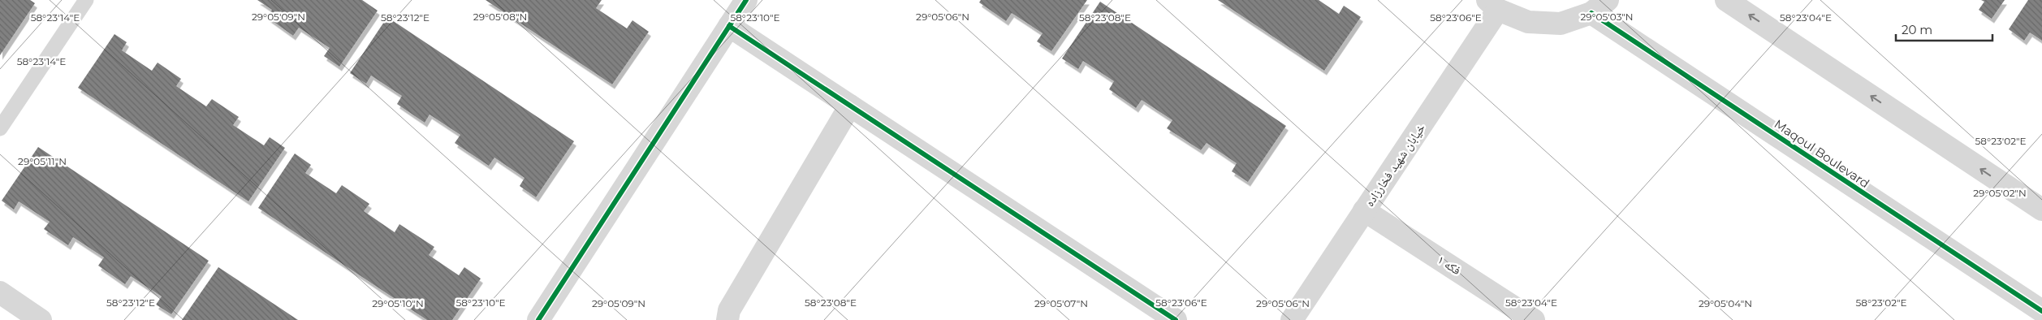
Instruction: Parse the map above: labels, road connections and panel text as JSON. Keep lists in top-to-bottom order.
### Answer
{
  "streets": {
    "street": ["Maqoul Boulevard", "خیابان شهید فخارزاده", "فکه ۱"]
  },
  "crossings": [
    ["خیابان شهید فخارزاده", "فکه ۱"]
  ],
  "scale_bar": "20 m",
  "coordinates": [
    "29°05'03\"N",
    "29°05'09\"N",
    "29°05'08\"N",
    "29°05'06\"N",
    "58°23'14\"E",
    "58°23'12\"E",
    "58°23'10\"E",
    "58°23'08\"E",
    "58°23'06\"E",
    "58°23'04\"E",
    "58°23'02\"E",
    "29°05'11\"N",
    "29°05'02\"N",
    "29°05'10\"N",
    "29°05'07\"N",
    "29°05'04\"N"
  ]
}
